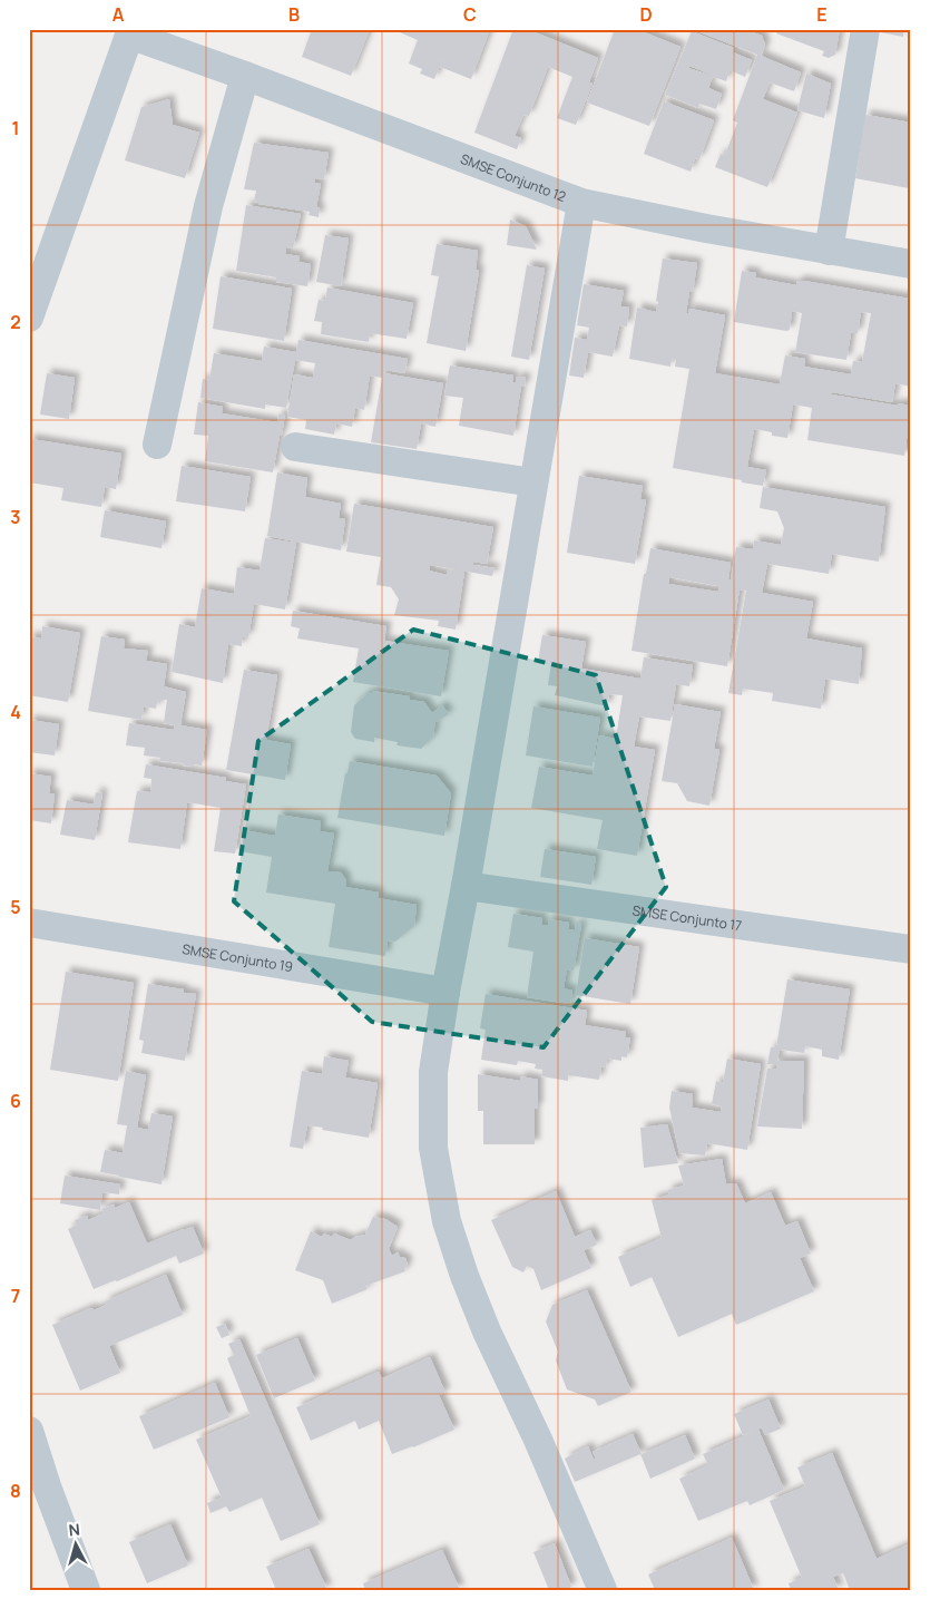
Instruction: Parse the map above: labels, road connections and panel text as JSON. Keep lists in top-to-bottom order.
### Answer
{
  "streets": {
    "street": ["SMSE Conjunto 12", "SMSE Conjunto 17", "SMSE Conjunto 19"]
  },
  "north": "top",
  "grid": {
    "columns": [
      "A",
      "B",
      "C",
      "D",
      "E"
    ],
    "rows": [
      "1",
      "2",
      "3",
      "4",
      "5",
      "6",
      "7",
      "8"
    ]
  }
}
